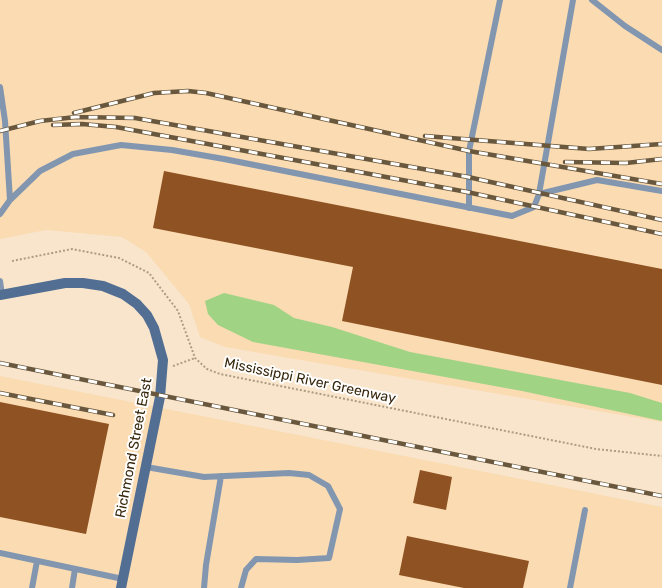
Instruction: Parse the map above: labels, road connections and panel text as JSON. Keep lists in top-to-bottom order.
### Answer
{
  "streets": {
    "street": ["Richmond Street East"],
    "path": ["Mississippi River Greenway"]
  }
}
